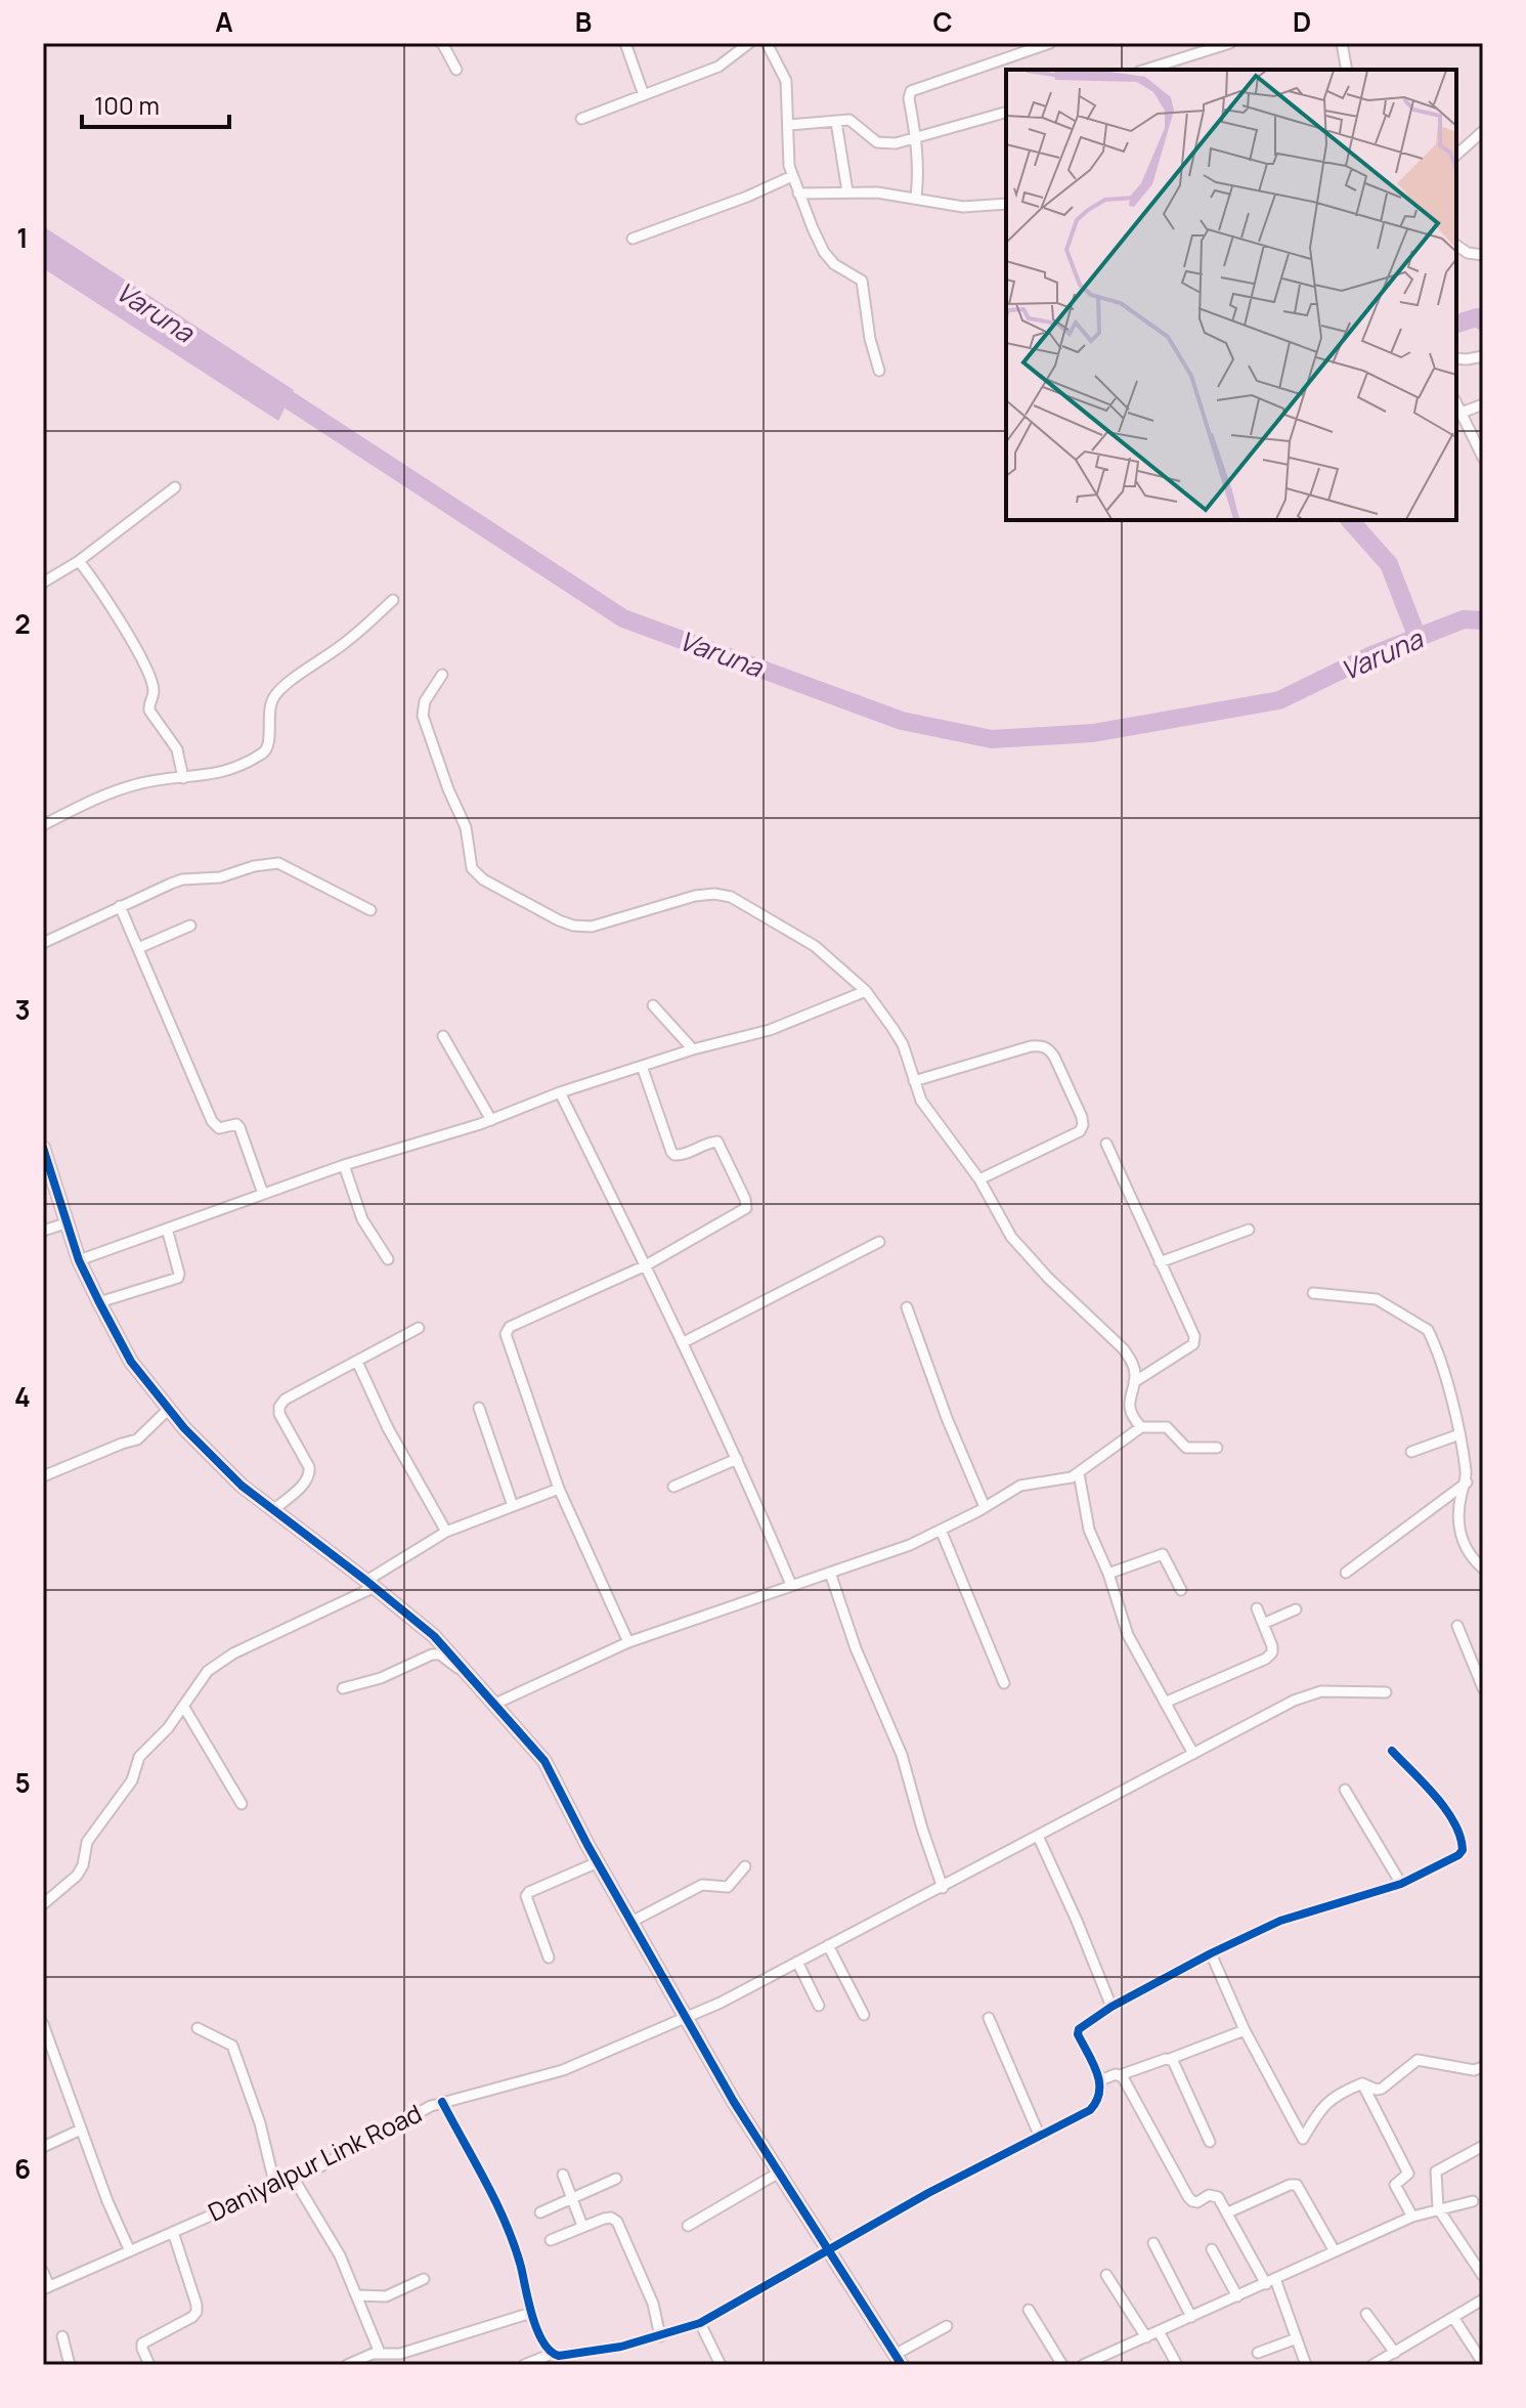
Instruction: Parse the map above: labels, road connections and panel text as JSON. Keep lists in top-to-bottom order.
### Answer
{
  "streets": {
    "street": ["Daniyalpur Link Road"]
  },
  "water": ["Varuna"],
  "scale_bar": "100 m",
  "grid": {
    "columns": [
      "A",
      "B",
      "C",
      "D"
    ],
    "rows": [
      "1",
      "2",
      "3",
      "4",
      "5",
      "6"
    ]
  }
}
